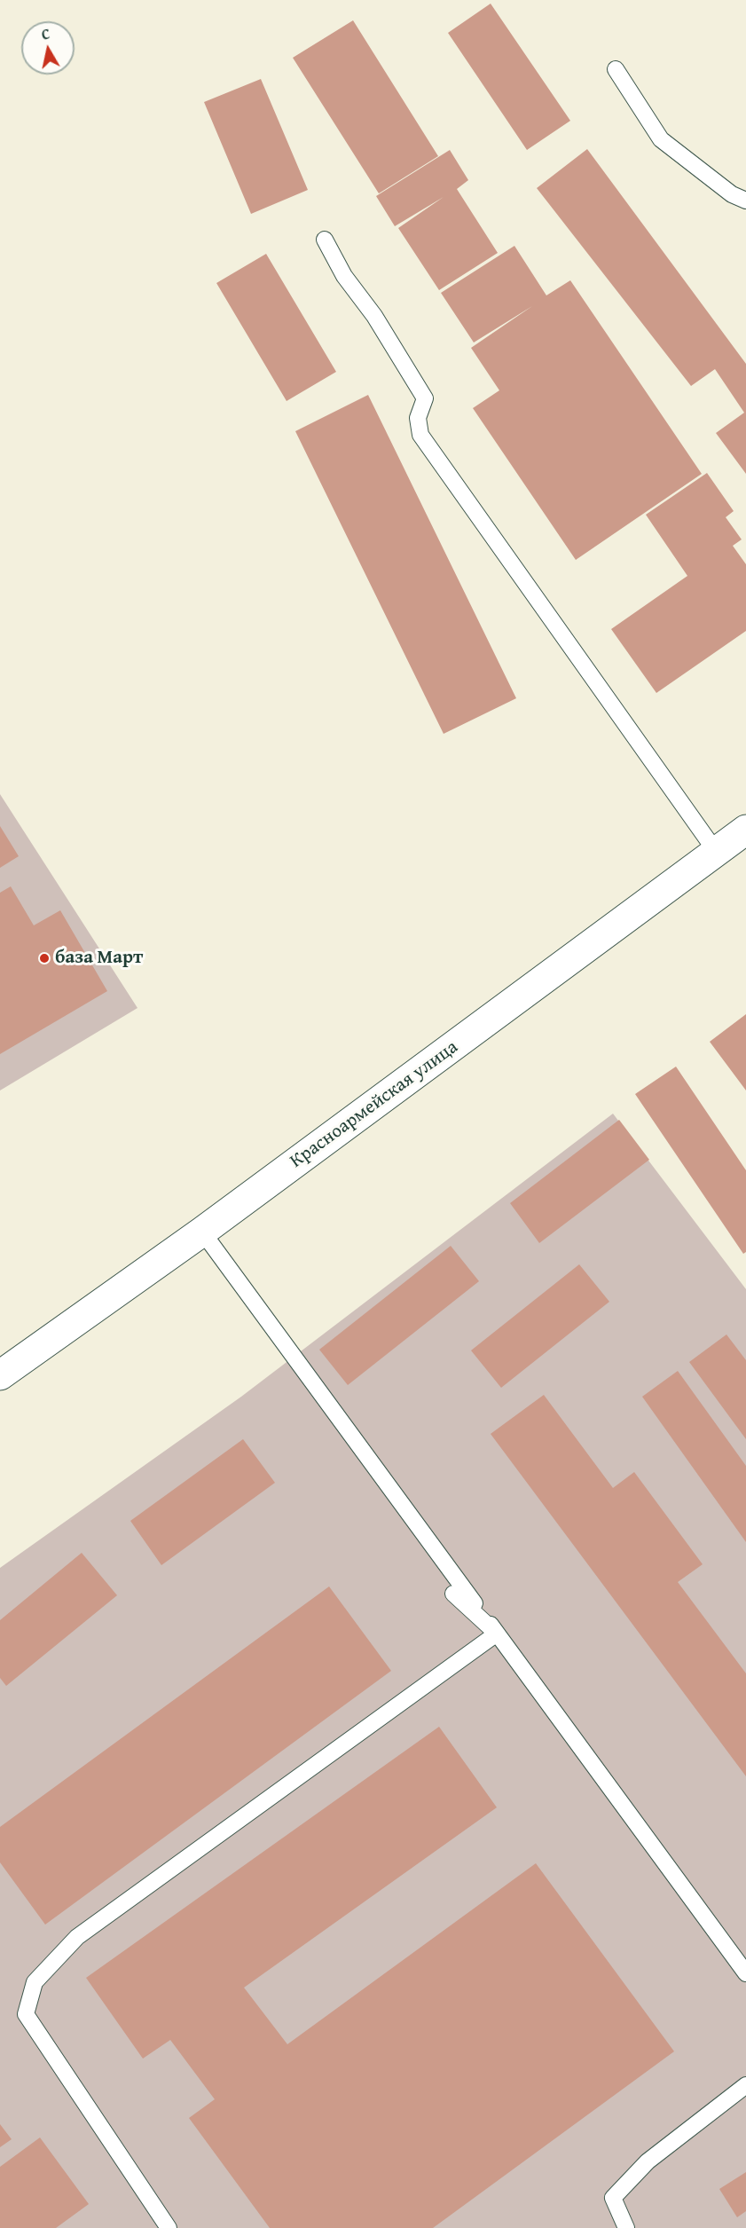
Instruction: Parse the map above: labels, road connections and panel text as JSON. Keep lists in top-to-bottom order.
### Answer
{
  "streets": {
    "main road": ["Красноармейская улица"]
  },
  "places": ["база Март"],
  "north": "top"
}
